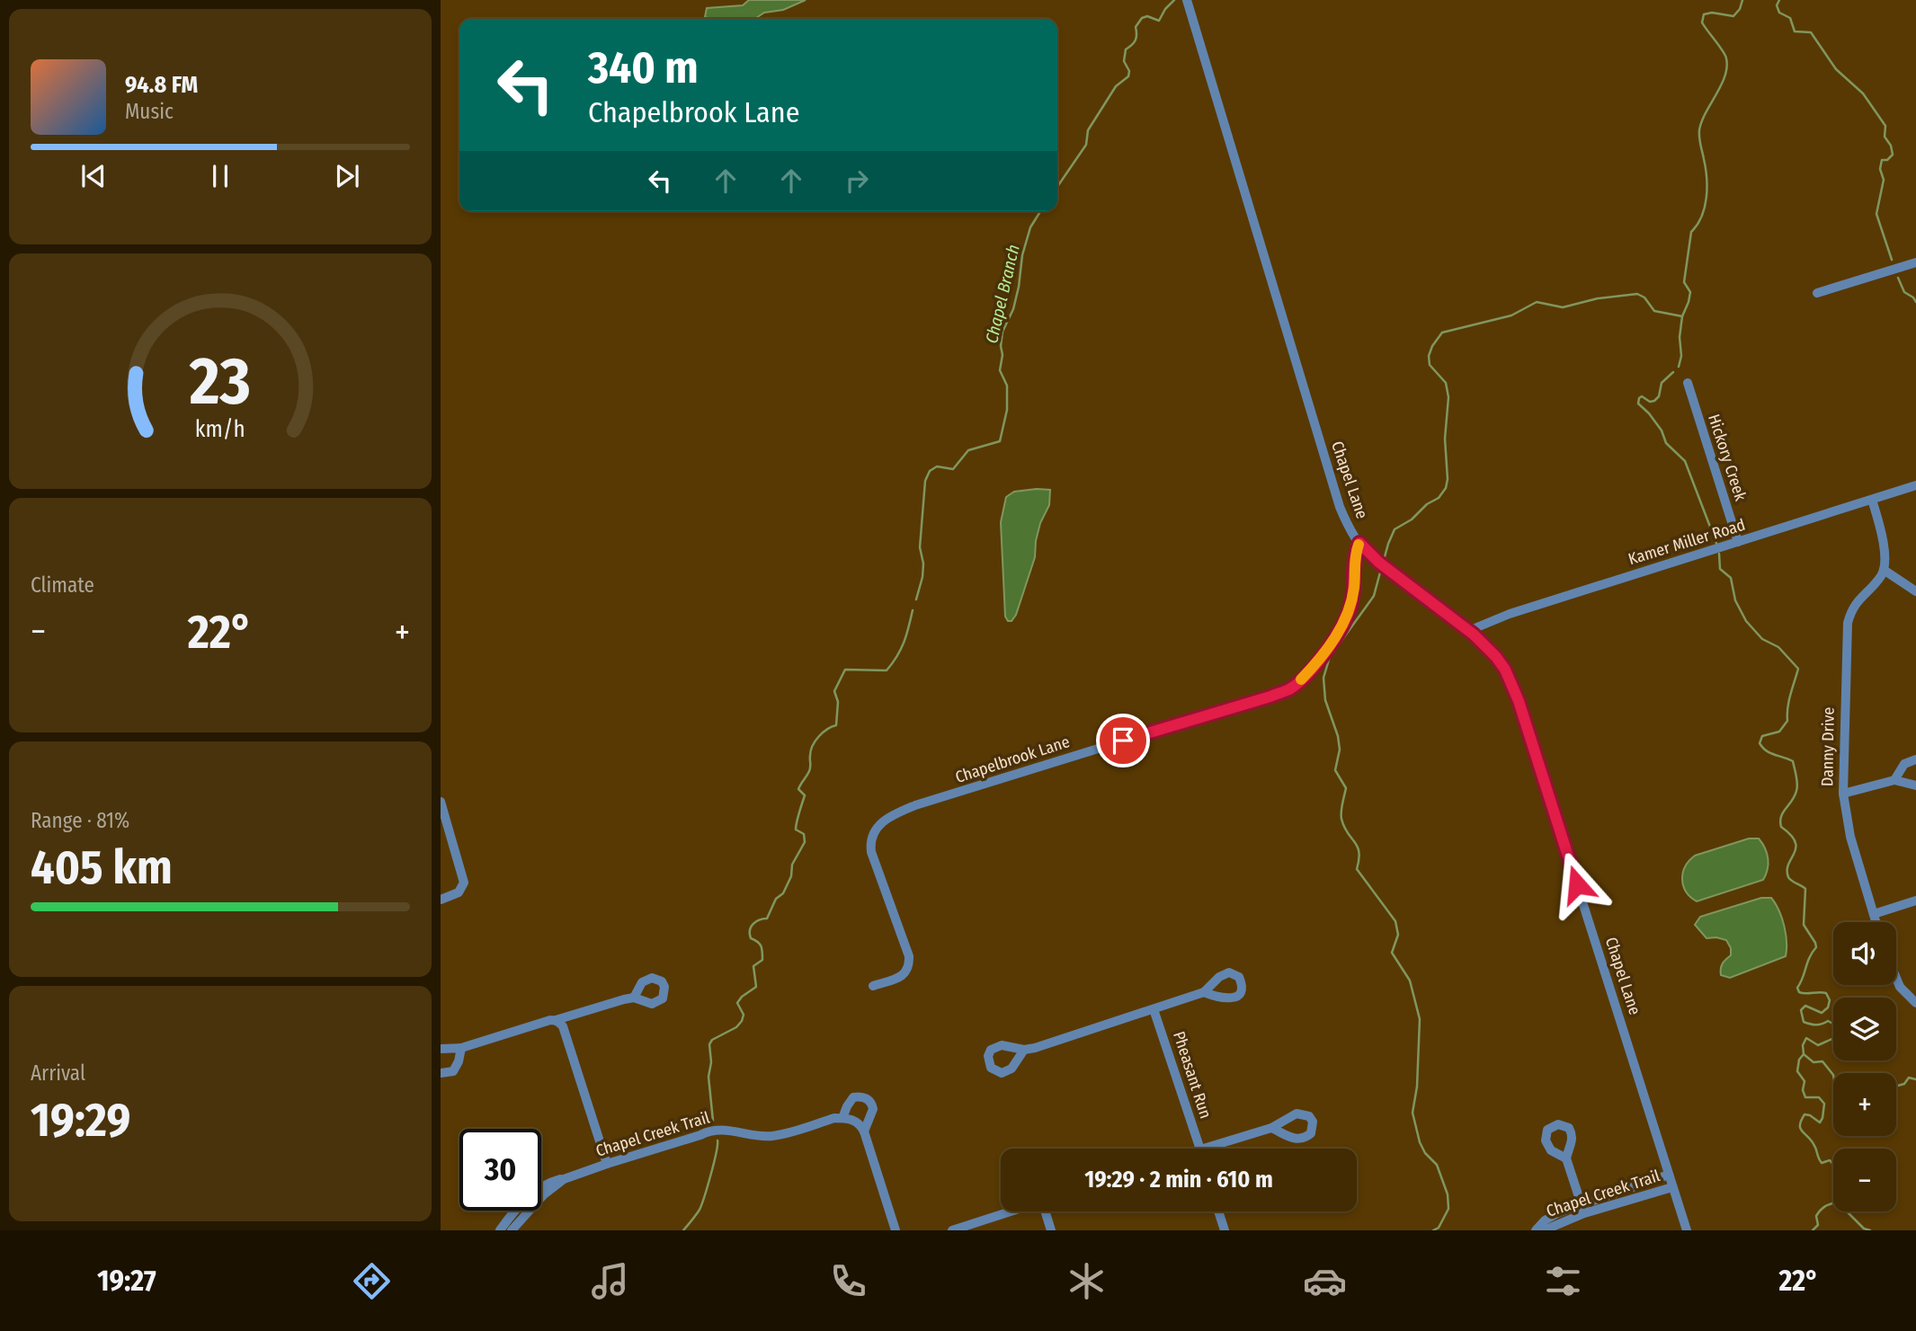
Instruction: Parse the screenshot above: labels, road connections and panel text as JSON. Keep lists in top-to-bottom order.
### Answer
{
  "streets": {
    "street": [
      "Hickory Creek",
      "Chapel Lane",
      "Kamer Miller Road",
      "Danny Drive",
      "Chapelbrook Lane",
      "Pheasant Run",
      "Chapel Creek Trail"
    ]
  },
  "crossings": [
    ["Hickory Creek", "Kamer Miller Road"],
    ["Chapel Lane", "Kamer Miller Road"],
    ["Chapel Lane", "Chapelbrook Lane"],
    ["Chapel Lane", "Chapel Creek Trail"]
  ],
  "water": ["Chapel Branch"],
  "page": {
    "turn": ["340 m", "Chapelbrook Lane"],
    "song": ["94.8 FM", "Music"],
    "tile": [
      "Climate",
      ["Range · 81%", "405 km"],
      ["Arrival", "19:29"]
    ],
    "heat": ["−", "22°", "+"],
    "map_buttons": ["+", "−"],
    "limit": "30",
    "trip": "19:29 · 2 min · 610 m",
    "tabs": ["19:27", "22°"],
    "gauge": ["23", "km/h"]
  }
}
